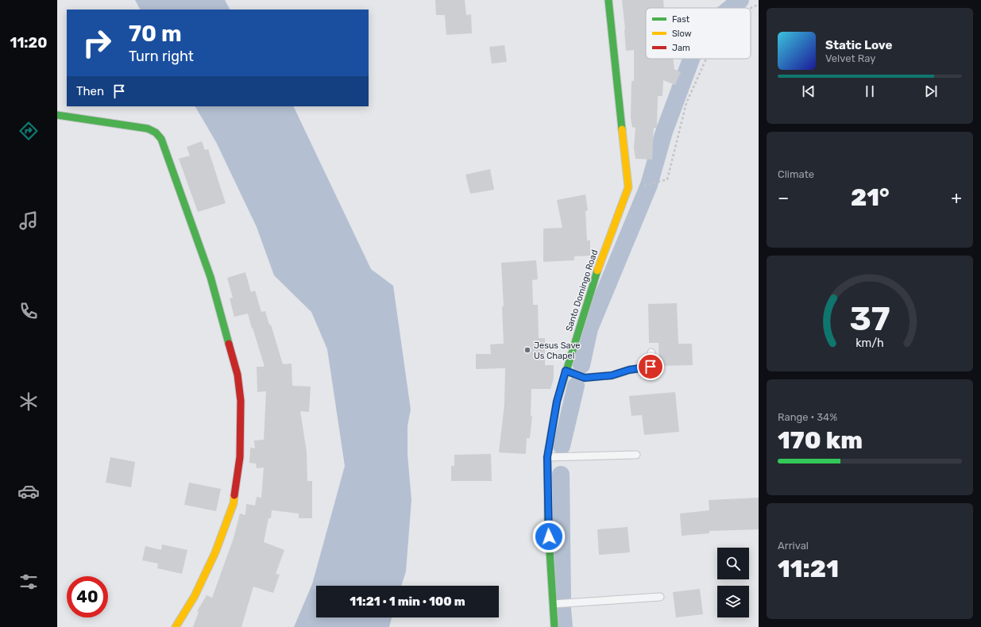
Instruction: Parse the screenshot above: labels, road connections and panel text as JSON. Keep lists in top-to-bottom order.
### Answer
{
  "streets": {
    "street": ["Santo Domingo Road"]
  },
  "places": ["Jesus Save Us Chapel"],
  "legend": ["Fast", "Slow", "Jam"],
  "page": {
    "tabs": "11:20",
    "turn": ["70 m", "Turn right"],
    "song": ["Static Love", "Velvet Ray"],
    "then": "Then",
    "tile": [
      "Climate",
      ["Range · 34%", "170 km"],
      ["Arrival", "11:21"]
    ],
    "heat": ["−", "21°", "+"],
    "limit": "40",
    "trip": "11:21 · 1 min · 100 m",
    "gauge": ["37", "km/h"]
  }
}
